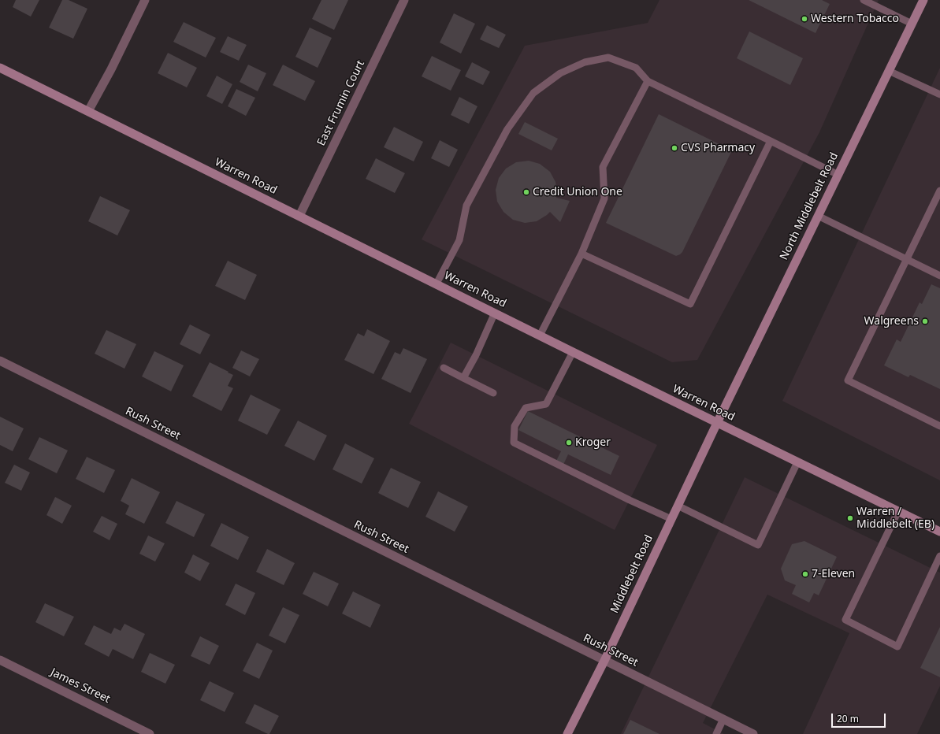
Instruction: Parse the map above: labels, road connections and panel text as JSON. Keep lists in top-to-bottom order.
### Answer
{
  "streets": {
    "main road": ["Warren Road", "North Middlebelt Road", "Middlebelt Road"],
    "street": ["East Frumin Court", "Rush Street", "James Street"]
  },
  "crossings": [
    ["East Frumin Court", "Warren Road"],
    ["Warren Road", "North Middlebelt Road"],
    ["Warren Road", "Middlebelt Road"],
    ["North Middlebelt Road", "Middlebelt Road"],
    ["Rush Street", "Middlebelt Road"]
  ],
  "places": [
    "Western Tobacco",
    "CVS Pharmacy",
    "Credit Union One",
    "Walgreens",
    "Kroger",
    "Warren / Middlebelt (EB)",
    "7-Eleven"
  ],
  "scale_bar": "20 m"
}
